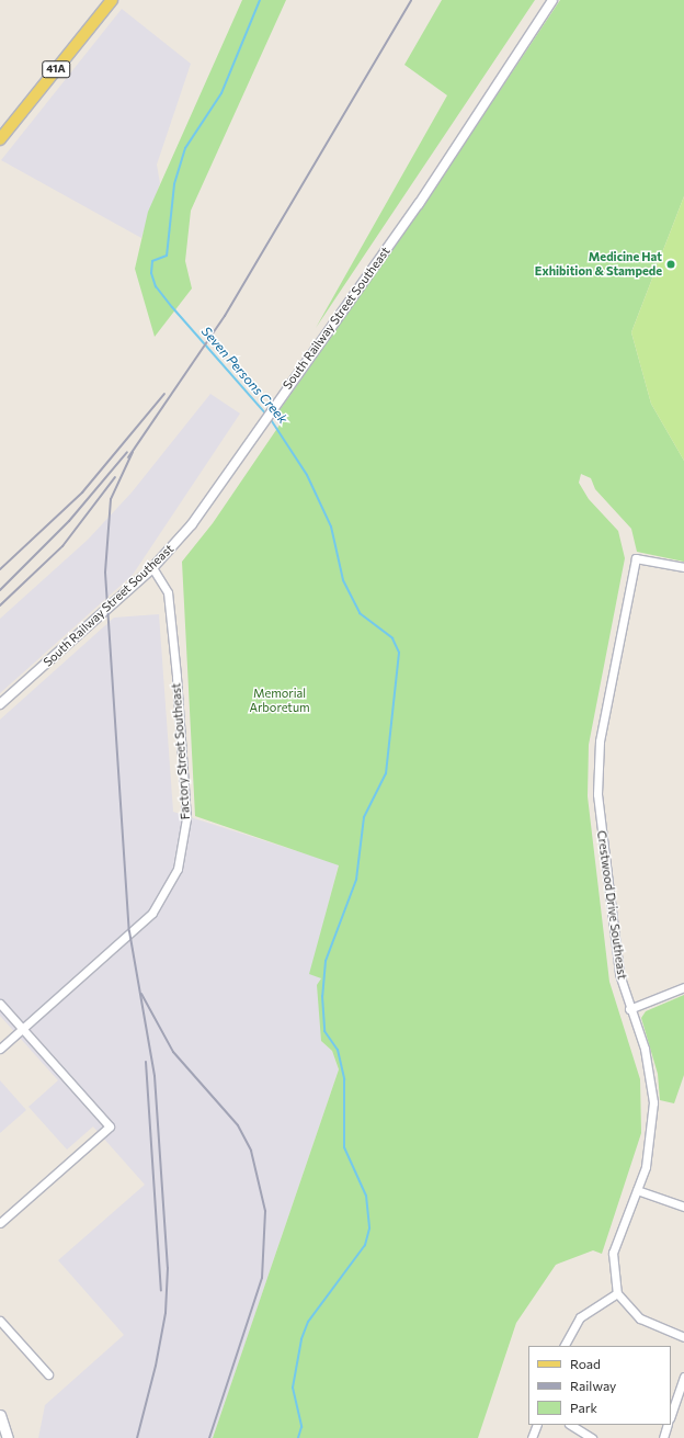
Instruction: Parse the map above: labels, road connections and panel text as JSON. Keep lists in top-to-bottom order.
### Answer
{
  "streets": {
    "main road": ["41A"],
    "street": ["South Railway Street Southeast", "Factory Street Southeast", "Crestwood Drive Southeast"]
  },
  "crossings": [
    ["South Railway Street Southeast", "Factory Street Southeast"]
  ],
  "water": ["Seven Persons Creek"],
  "parks": ["Memorial Arboretum"],
  "places": ["Medicine Hat Exhibition & Stampede"],
  "legend": ["Road", "Railway", "Park"]
}
